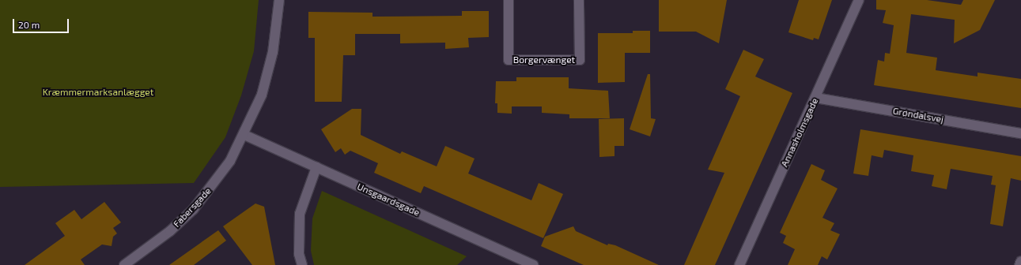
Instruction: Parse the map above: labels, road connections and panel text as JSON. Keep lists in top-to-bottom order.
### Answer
{
  "streets": {
    "street": [
      "Borgervænget",
      "Grøndalsvej",
      "Annasholmsgade",
      "Unsgaardsgade",
      "Fabersgade"
    ]
  },
  "crossings": [
    ["Grøndalsvej", "Annasholmsgade"],
    ["Unsgaardsgade", "Fabersgade"]
  ],
  "parks": ["Kræmmermarksanlægget"],
  "scale_bar": "20 m"
}
